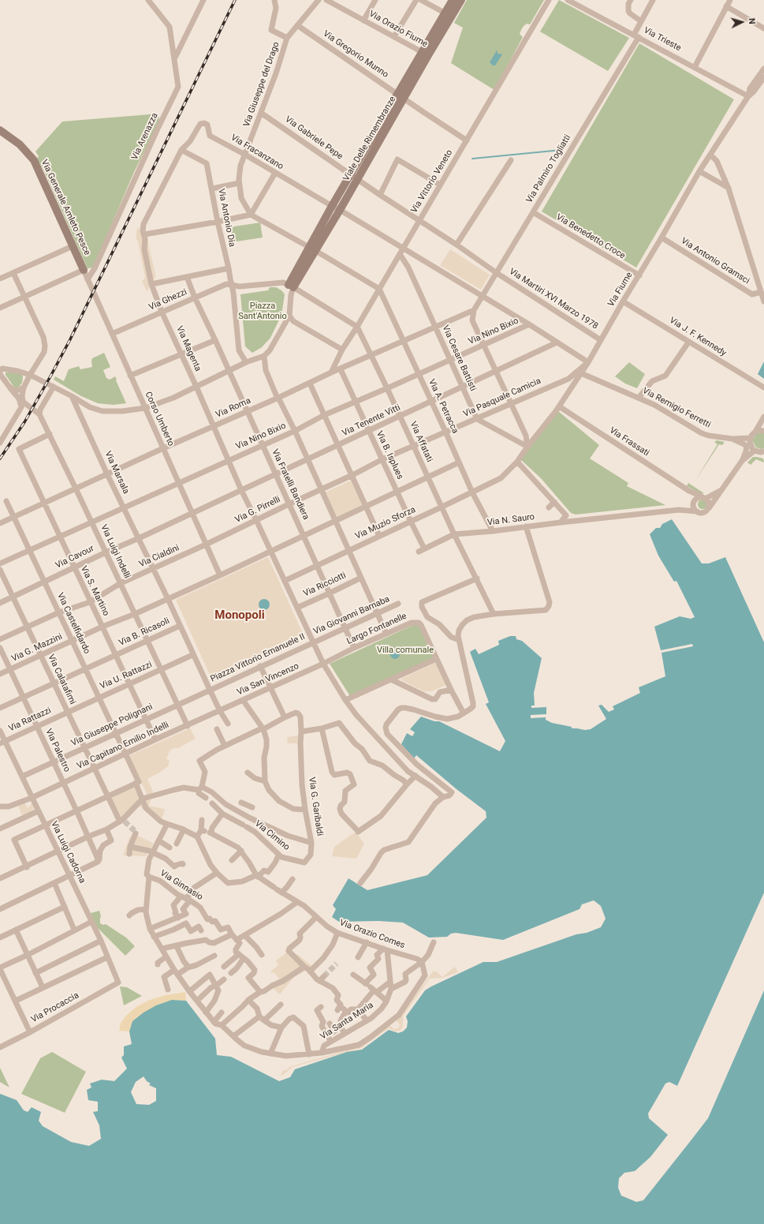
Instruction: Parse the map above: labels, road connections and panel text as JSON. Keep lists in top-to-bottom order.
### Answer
{
  "streets": {
    "street": [
      "Via Orazio Fiume",
      "Via Trieste",
      "Via Gregorio Munno",
      "Via Giuseppe del Drago",
      "Via Arenazza",
      "Via Gabriele Pepe",
      "Viale Delle Rimembranze",
      "Via Fracanzano",
      "Via Palmiro Togliatti",
      "Via Vittorio Veneto",
      "Via Generale Amleto Pesce",
      "Via Antonio Dia",
      "Via Benedetto Croce",
      "Via Antonio Gramsci",
      "Via Fiume",
      "Via Martiri XVI Marzo 1978",
      "Via Ghezzi",
      "Via Nino Bixio",
      "Via J. F. Kennedy",
      "Via Magenta",
      "Via Cesare Battisti",
      "Via Pasquale Camicia",
      "Via A. Petracca",
      "Via Roma",
      "Via Remigio Ferretti",
      "Corso Umberto",
      "Via Tenente Vitti",
      "Via Affatati",
      "Via Frassati",
      "Via B. Isplues",
      "Via Marsala",
      "Via Fratelli Bandiera",
      "Via G. Pirrelli",
      "Via N. Sauro",
      "Via Muzio Sforza",
      "Via Luigi Indelli",
      "Via Cialdini",
      "Via Cavour",
      "Via Ricciotti",
      "Via S. Martino",
      "Via Giovanni Barnaba",
      "Via Castelfidardo",
      "Largo Fontanelle",
      "Via B. Ricasoli",
      "Via G. Mazzini",
      "Piazza Vittorio Emanuele II",
      "Via U. Rattazzi",
      "Via Calatafimi",
      "Via San Vincenzo",
      "Via Rattazzi",
      "Via Giuseppe Polignani",
      "Via Capitano Emilio Indelli",
      "Via Palestro",
      "Via G. Garibaldi",
      "Via Cimino",
      "Via Luigi Cadorna",
      "Via Ginnasio",
      "Via Orazio Comes",
      "Via Procaccia",
      "Via Santa Maria"
    ]
  },
  "crossings": [
    ["Via Orazio Fiume", "Viale Delle Rimembranze"],
    ["Via Trieste", "Via Palmiro Togliatti"],
    ["Via Trieste", "Via Fiume"],
    ["Via Gregorio Munno", "Via Giuseppe del Drago"],
    ["Via Gregorio Munno", "Viale Delle Rimembranze"],
    ["Via Gregorio Munno", "Via Vittorio Veneto"],
    ["Via Giuseppe del Drago", "Via Gabriele Pepe"],
    ["Via Giuseppe del Drago", "Via Fracanzano"],
    ["Via Arenazza", "Corso Umberto"],
    ["Via Gabriele Pepe", "Viale Delle Rimembranze"],
    ["Via Gabriele Pepe", "Via Vittorio Veneto"],
    ["Via Gabriele Pepe", "Via Martiri XVI Marzo 1978"],
    ["Viale Delle Rimembranze", "Via Fracanzano"],
    ["Viale Delle Rimembranze", "Via Ghezzi"],
    ["Via Fracanzano", "Via Palmiro Togliatti"],
    ["Via Fracanzano", "Via Vittorio Veneto"],
    ["Via Fracanzano", "Via Antonio Dia"],
    ["Via Fracanzano", "Via Fiume"],
    ["Via Fracanzano", "Via Nino Bixio"],
    ["Via Fracanzano", "Via Magenta"],
    ["Via Fracanzano", "Via Pasquale Camicia"],
    ["Via Fracanzano", "Via Tenente Vitti"],
    ["Via Palmiro Togliatti", "Via Benedetto Croce"],
    ["Via Palmiro Togliatti", "Via Martiri XVI Marzo 1978"],
    ["Via Palmiro Togliatti", "Via Roma"],
    ["Via Vittorio Veneto", "Via Cesare Battisti"],
    ["Via Vittorio Veneto", "Via A. Petracca"],
    ["Via Vittorio Veneto", "Via Roma"],
    ["Via Vittorio Veneto", "Via Affatati"],
    ["Via Generale Amleto Pesce", "Corso Umberto"],
    ["Via Antonio Dia", "Via Ghezzi"],
    ["Via Antonio Dia", "Via Magenta"],
    ["Via Benedetto Croce", "Via Fiume"],
    ["Via Antonio Gramsci", "Via Fiume"],
    ["Via Fiume", "Via Martiri XVI Marzo 1978"],
    ["Via Fiume", "Via J. F. Kennedy"],
    ["Via Fiume", "Via Pasquale Camicia"],
    ["Via Fiume", "Via Remigio Ferretti"],
    ["Via Fiume", "Via Frassati"],
    ["Via Fiume", "Via Muzio Sforza"],
    ["Via Ghezzi", "Via Magenta"],
    ["Via Ghezzi", "Corso Umberto"],
    ["Via Ghezzi", "Via Fratelli Bandiera"],
    ["Via Nino Bixio", "Via Magenta"],
    ["Via Nino Bixio", "Via Cesare Battisti"],
    ["Via Nino Bixio", "Via A. Petracca"],
    ["Via Nino Bixio", "Corso Umberto"],
    ["Via Nino Bixio", "Via Affatati"],
    ["Via Nino Bixio", "Via B. Isplues"],
    ["Via Nino Bixio", "Via Marsala"],
    ["Via Nino Bixio", "Via Fratelli Bandiera"],
    ["Via Nino Bixio", "Via Luigi Indelli"],
    ["Via Nino Bixio", "Via S. Martino"],
    ["Via Nino Bixio", "Via Castelfidardo"],
    ["Via Magenta", "Via Roma"],
    ["Via Magenta", "Via Tenente Vitti"],
    ["Via Magenta", "Via G. Pirrelli"],
    ["Via Magenta", "Piazza Vittorio Emanuele II"],
    ["Via Cesare Battisti", "Via Pasquale Camicia"],
    ["Via Cesare Battisti", "Via Roma"],
    ["Via Cesare Battisti", "Via Tenente Vitti"],
    ["Via Pasquale Camicia", "Via A. Petracca"],
    ["Via Pasquale Camicia", "Via Affatati"],
    ["Via Pasquale Camicia", "Via B. Isplues"],
    ["Via Pasquale Camicia", "Via G. Pirrelli"],
    ["Via A. Petracca", "Via Roma"],
    ["Via A. Petracca", "Via Tenente Vitti"],
    ["Via A. Petracca", "Via N. Sauro"],
    ["Via A. Petracca", "Via Muzio Sforza"],
    ["Via Roma", "Corso Umberto"],
    ["Via Roma", "Via Affatati"],
    ["Via Roma", "Via B. Isplues"],
    ["Via Roma", "Via Marsala"],
    ["Via Roma", "Via Fratelli Bandiera"],
    ["Via Roma", "Via Luigi Indelli"],
    ["Via Roma", "Via S. Martino"],
    ["Via Roma", "Via Castelfidardo"],
    ["Corso Umberto", "Via Tenente Vitti"],
    ["Corso Umberto", "Via G. Pirrelli"],
    ["Corso Umberto", "Via Cialdini"],
    ["Corso Umberto", "Via Cavour"],
    ["Via Tenente Vitti", "Via Affatati"],
    ["Via Tenente Vitti", "Via B. Isplues"],
    ["Via Tenente Vitti", "Via Fratelli Bandiera"],
    ["Via Tenente Vitti", "Via Cavour"],
    ["Via Affatati", "Via N. Sauro"],
    ["Via Affatati", "Via Muzio Sforza"],
    ["Via B. Isplues", "Via Muzio Sforza"],
    ["Via Marsala", "Via Cialdini"],
    ["Via Marsala", "Via Cavour"],
    ["Via Marsala", "Via G. Mazzini"],
    ["Via Marsala", "Piazza Vittorio Emanuele II"],
    ["Via Fratelli Bandiera", "Via G. Pirrelli"],
    ["Via Fratelli Bandiera", "Via Muzio Sforza"],
    ["Via Fratelli Bandiera", "Via Ricciotti"],
    ["Via Fratelli Bandiera", "Via Giovanni Barnaba"],
    ["Via Fratelli Bandiera", "Largo Fontanelle"],
    ["Via G. Pirrelli", "Via Cialdini"],
    ["Via Muzio Sforza", "Piazza Vittorio Emanuele II"],
    ["Via Luigi Indelli", "Via Cialdini"],
    ["Via Luigi Indelli", "Via Cavour"],
    ["Via Luigi Indelli", "Via S. Martino"],
    ["Via Luigi Indelli", "Via B. Ricasoli"],
    ["Via Luigi Indelli", "Via G. Mazzini"],
    ["Via Luigi Indelli", "Via U. Rattazzi"],
    ["Via Luigi Indelli", "Via San Vincenzo"],
    ["Via Luigi Indelli", "Via Giuseppe Polignani"],
    ["Via Luigi Indelli", "Via Capitano Emilio Indelli"],
    ["Via Cialdini", "Via S. Martino"],
    ["Via Cialdini", "Via Castelfidardo"],
    ["Via Cialdini", "Via Calatafimi"],
    ["Via Cavour", "Via S. Martino"],
    ["Via Cavour", "Via Castelfidardo"],
    ["Via Cavour", "Via Calatafimi"],
    ["Via Ricciotti", "Piazza Vittorio Emanuele II"],
    ["Via S. Martino", "Via B. Ricasoli"],
    ["Via S. Martino", "Via G. Mazzini"],
    ["Via S. Martino", "Via U. Rattazzi"],
    ["Via S. Martino", "Via Giuseppe Polignani"],
    ["Via S. Martino", "Via Capitano Emilio Indelli"],
    ["Via Giovanni Barnaba", "Piazza Vittorio Emanuele II"],
    ["Via Castelfidardo", "Via B. Ricasoli"],
    ["Via Castelfidardo", "Via G. Mazzini"],
    ["Via Castelfidardo", "Via U. Rattazzi"],
    ["Via Castelfidardo", "Via Giuseppe Polignani"],
    ["Via Castelfidardo", "Via Capitano Emilio Indelli"],
    ["Largo Fontanelle", "Via San Vincenzo"],
    ["Via B. Ricasoli", "Piazza Vittorio Emanuele II"],
    ["Via B. Ricasoli", "Via Calatafimi"],
    ["Via B. Ricasoli", "Via Palestro"],
    ["Via G. Mazzini", "Piazza Vittorio Emanuele II"],
    ["Via G. Mazzini", "Via Calatafimi"],
    ["Via G. Mazzini", "Via Palestro"],
    ["Piazza Vittorio Emanuele II", "Via U. Rattazzi"],
    ["Piazza Vittorio Emanuele II", "Via Giuseppe Polignani"],
    ["Via U. Rattazzi", "Via Calatafimi"],
    ["Via U. Rattazzi", "Via Rattazzi"],
    ["Via Calatafimi", "Via Rattazzi"],
    ["Via Calatafimi", "Via Giuseppe Polignani"],
    ["Via Calatafimi", "Via Capitano Emilio Indelli"],
    ["Via San Vincenzo", "Via Capitano Emilio Indelli"],
    ["Via Rattazzi", "Via Palestro"],
    ["Via Rattazzi", "Via Luigi Cadorna"],
    ["Via Giuseppe Polignani", "Via Palestro"],
    ["Via Giuseppe Polignani", "Via Luigi Cadorna"],
    ["Via Capitano Emilio Indelli", "Via Palestro"],
    ["Via Capitano Emilio Indelli", "Via Luigi Cadorna"],
    ["Via G. Garibaldi", "Via Cimino"],
    ["Via Luigi Cadorna", "Via Procaccia"],
    ["Via Orazio Comes", "Via Santa Maria"]
  ],
  "districts": ["Monopoli"],
  "parks": ["Piazza Sant'Antonio", "Villa comunale"],
  "north": "right"
}
